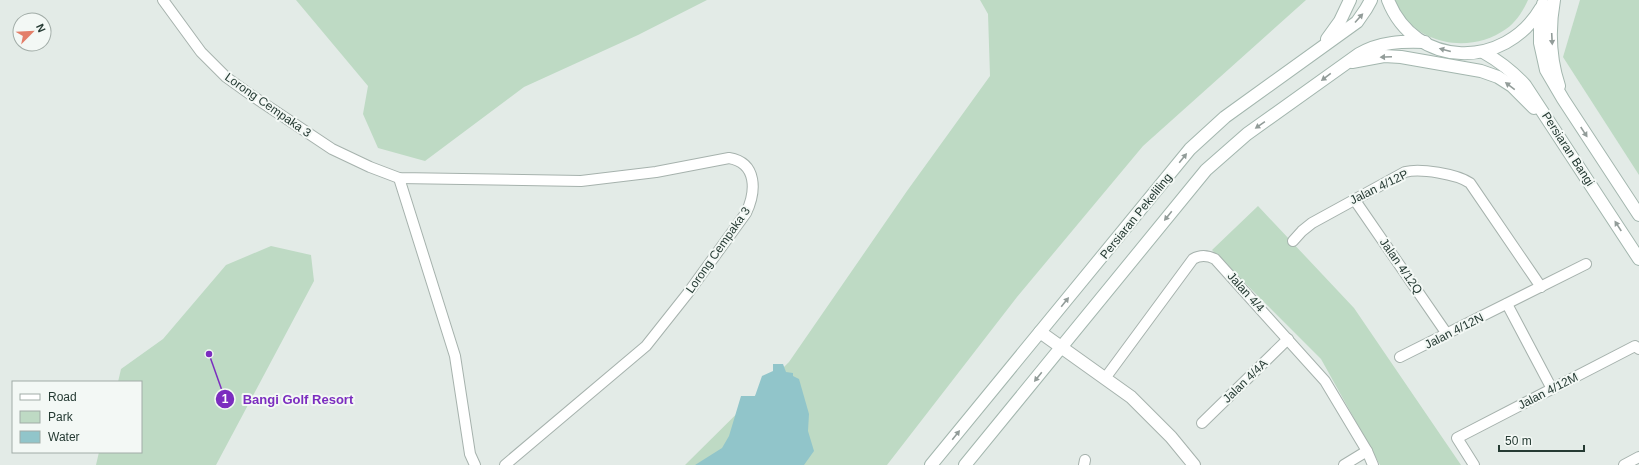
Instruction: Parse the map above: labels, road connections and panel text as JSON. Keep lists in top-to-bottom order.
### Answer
{
  "streets": {
    "main road": ["Persiaran Bangi", "Persiaran Pekeliling"],
    "street": [
      "Lorong Cempaka 3",
      "Jalan 4/12P",
      "Jalan 4/12Q",
      "Jalan 4/4",
      "Jalan 4/12N",
      "Jalan 4/4A",
      "Jalan 4/12M"
    ]
  },
  "crossings": [
    ["Jalan 4/12P", "Jalan 4/12Q"],
    ["Jalan 4/12P", "Jalan 4/12N"],
    ["Jalan 4/12Q", "Jalan 4/12N"],
    ["Jalan 4/4", "Jalan 4/4A"]
  ],
  "places": ["Bangi Golf Resort"],
  "legend": ["Road", "Park", "Water"],
  "scale_bar": "50 m",
  "north": "top right"
}
